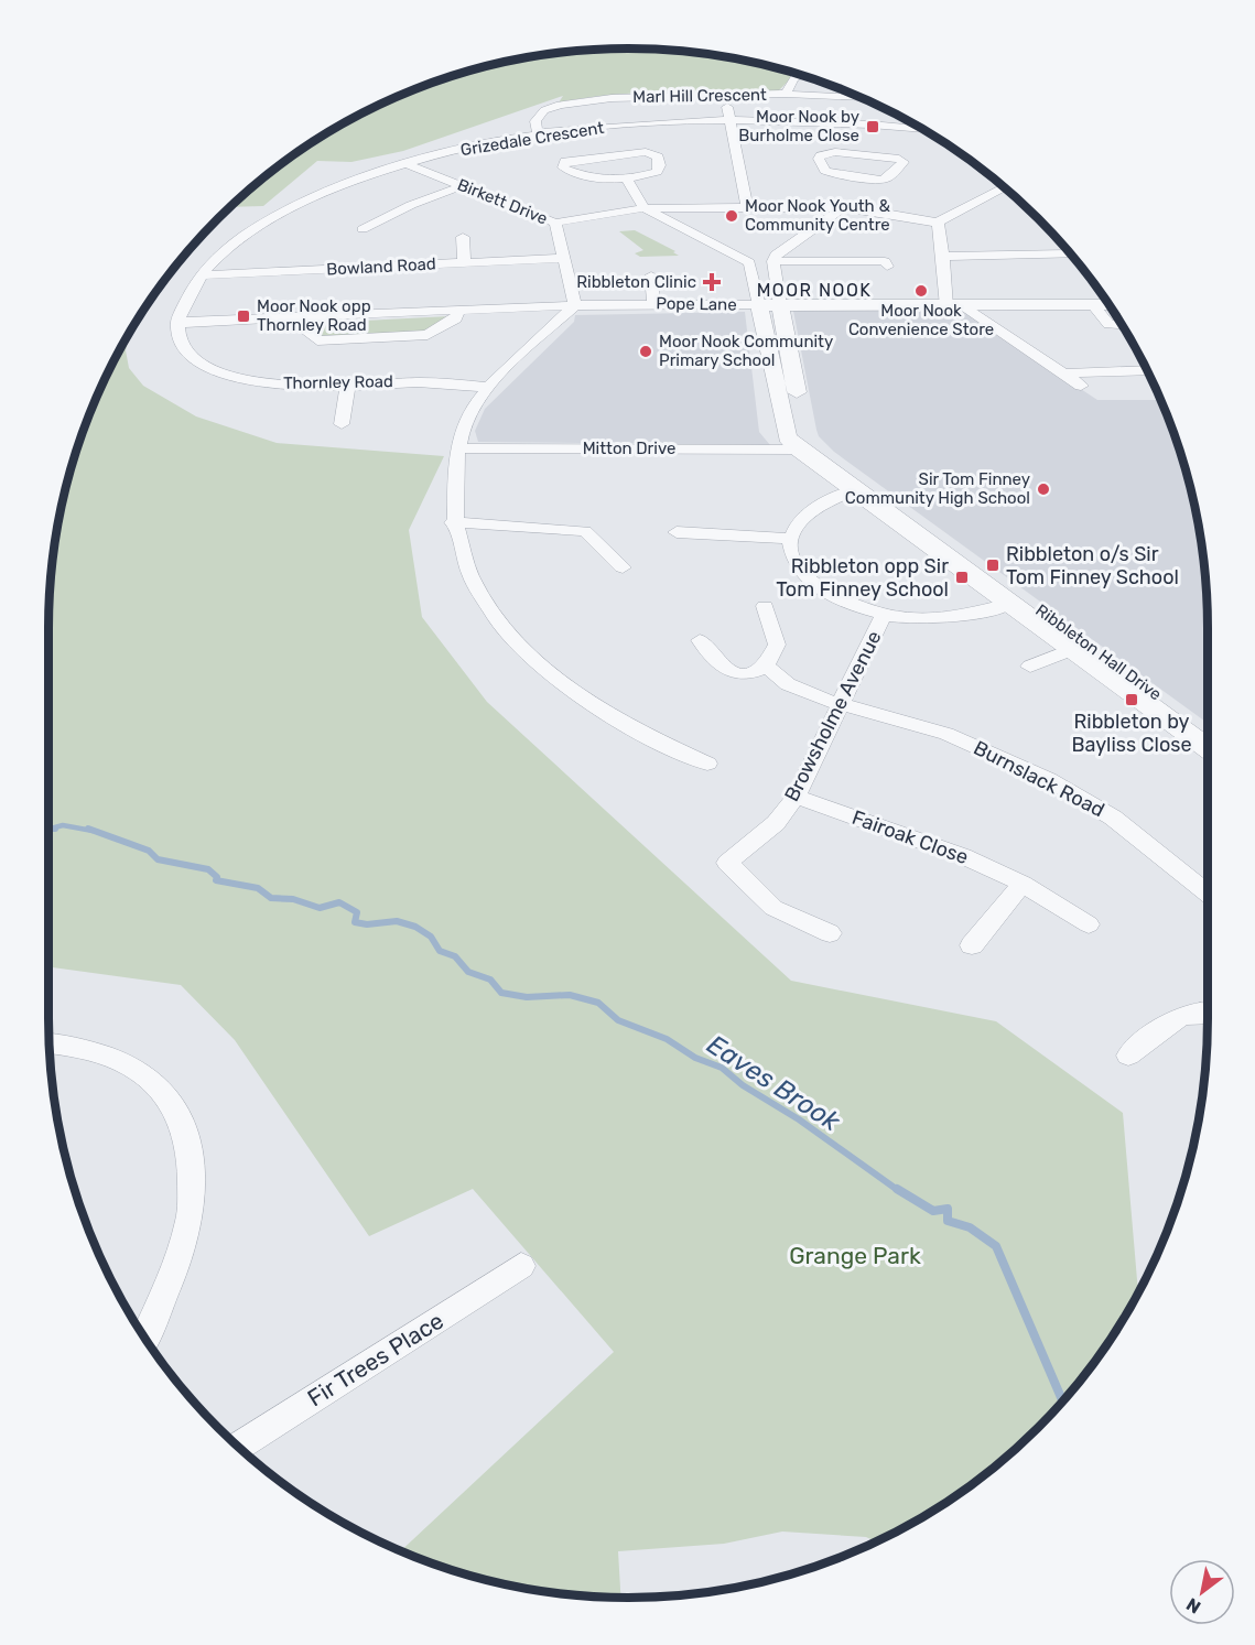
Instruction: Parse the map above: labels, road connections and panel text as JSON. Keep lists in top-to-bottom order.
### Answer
{
  "streets": {
    "street": [
      "Marl Hill Crescent",
      "Grizedale Crescent",
      "Birkett Drive",
      "Bowland Road",
      "Pope Lane",
      "Thornley Road",
      "Mitton Drive",
      "Ribbleton Hall Drive",
      "Browsholme Avenue",
      "Burnslack Road",
      "Fairoak Close",
      "Fir Trees Place"
    ]
  },
  "crossings": [
    ["Marl Hill Crescent", "Grizedale Crescent"],
    ["Grizedale Crescent", "Birkett Drive"],
    ["Grizedale Crescent", "Bowland Road"],
    ["Grizedale Crescent", "Pope Lane"],
    ["Grizedale Crescent", "Thornley Road"],
    ["Birkett Drive", "Bowland Road"],
    ["Birkett Drive", "Pope Lane"],
    ["Pope Lane", "Thornley Road"],
    ["Pope Lane", "Ribbleton Hall Drive"],
    ["Mitton Drive", "Ribbleton Hall Drive"],
    ["Browsholme Avenue", "Burnslack Road"],
    ["Browsholme Avenue", "Fairoak Close"]
  ],
  "districts": ["MOOR NOOK"],
  "water": ["Eaves Brook"],
  "parks": ["Grange Park"],
  "places": {
    "transit": [
      "Moor Nook by Burholme Close",
      "Moor Nook opp Thornley Road",
      "Ribbleton o/s Sir Tom Finney School",
      "Ribbleton opp Sir Tom Finney School",
      "Ribbleton by Bayliss Close"
    ],
    "other": [
      "Moor Nook Youth & Community Centre",
      "Moor Nook Convenience Store",
      "Moor Nook Community Primary School",
      "Sir Tom Finney Community High School"
    ],
    "health": ["Ribbleton Clinic"]
  },
  "north": "bottom left"
}
